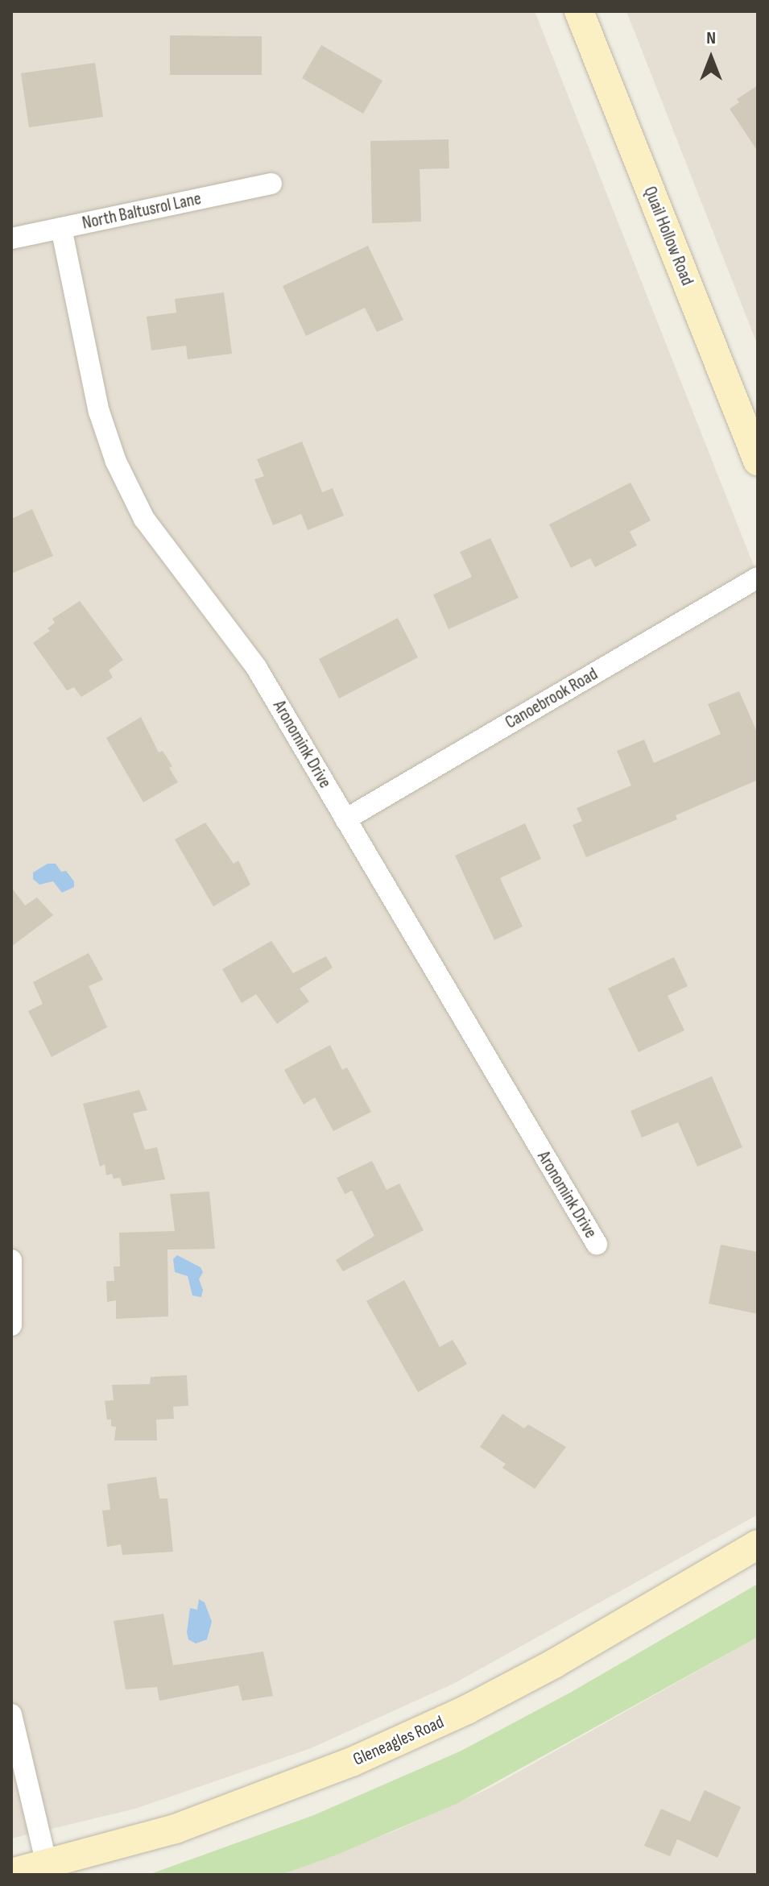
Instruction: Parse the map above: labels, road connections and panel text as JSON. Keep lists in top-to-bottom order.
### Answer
{
  "streets": {
    "street": [
      "North Baltusrol Lane",
      "Quail Hollow Road",
      "Canoebrook Road",
      "Aronomink Drive",
      "Gleneagles Road"
    ]
  },
  "crossings": [
    ["North Baltusrol Lane", "Aronomink Drive"],
    ["Canoebrook Road", "Aronomink Drive"]
  ],
  "north": "top"
}
